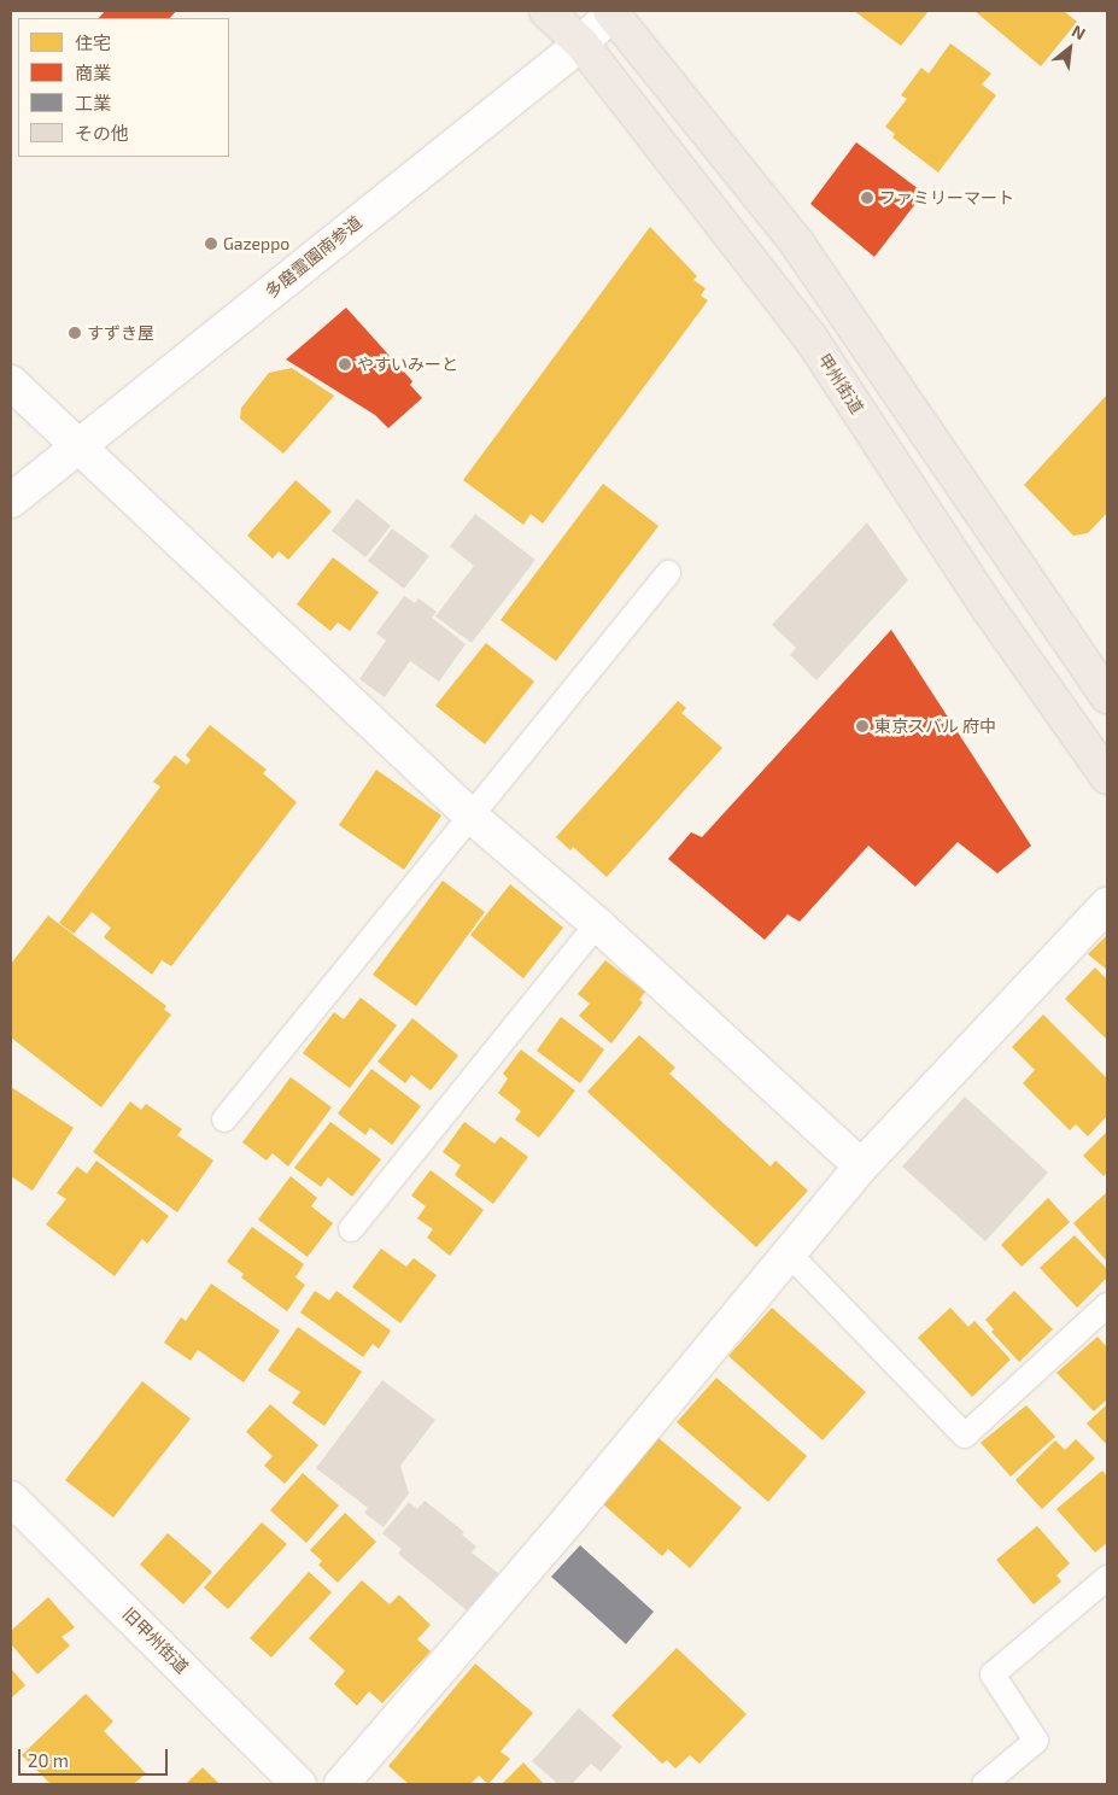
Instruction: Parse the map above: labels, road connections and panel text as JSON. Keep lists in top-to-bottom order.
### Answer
{
  "streets": {
    "highway": ["甲州街道"],
    "street": ["多磨霊園南参道", "旧甲州街道"]
  },
  "crossings": [
    ["多磨霊園南参道", "甲州街道"]
  ],
  "places": [
    "ファミリーマート",
    "Gazeppo",
    "すずき屋",
    "やすいみーと",
    "東京スバル 府中"
  ],
  "legend": [
    "住宅",
    "商業",
    "工業",
    "その他"
  ],
  "scale_bar": "20 m",
  "north": "top right"
}
